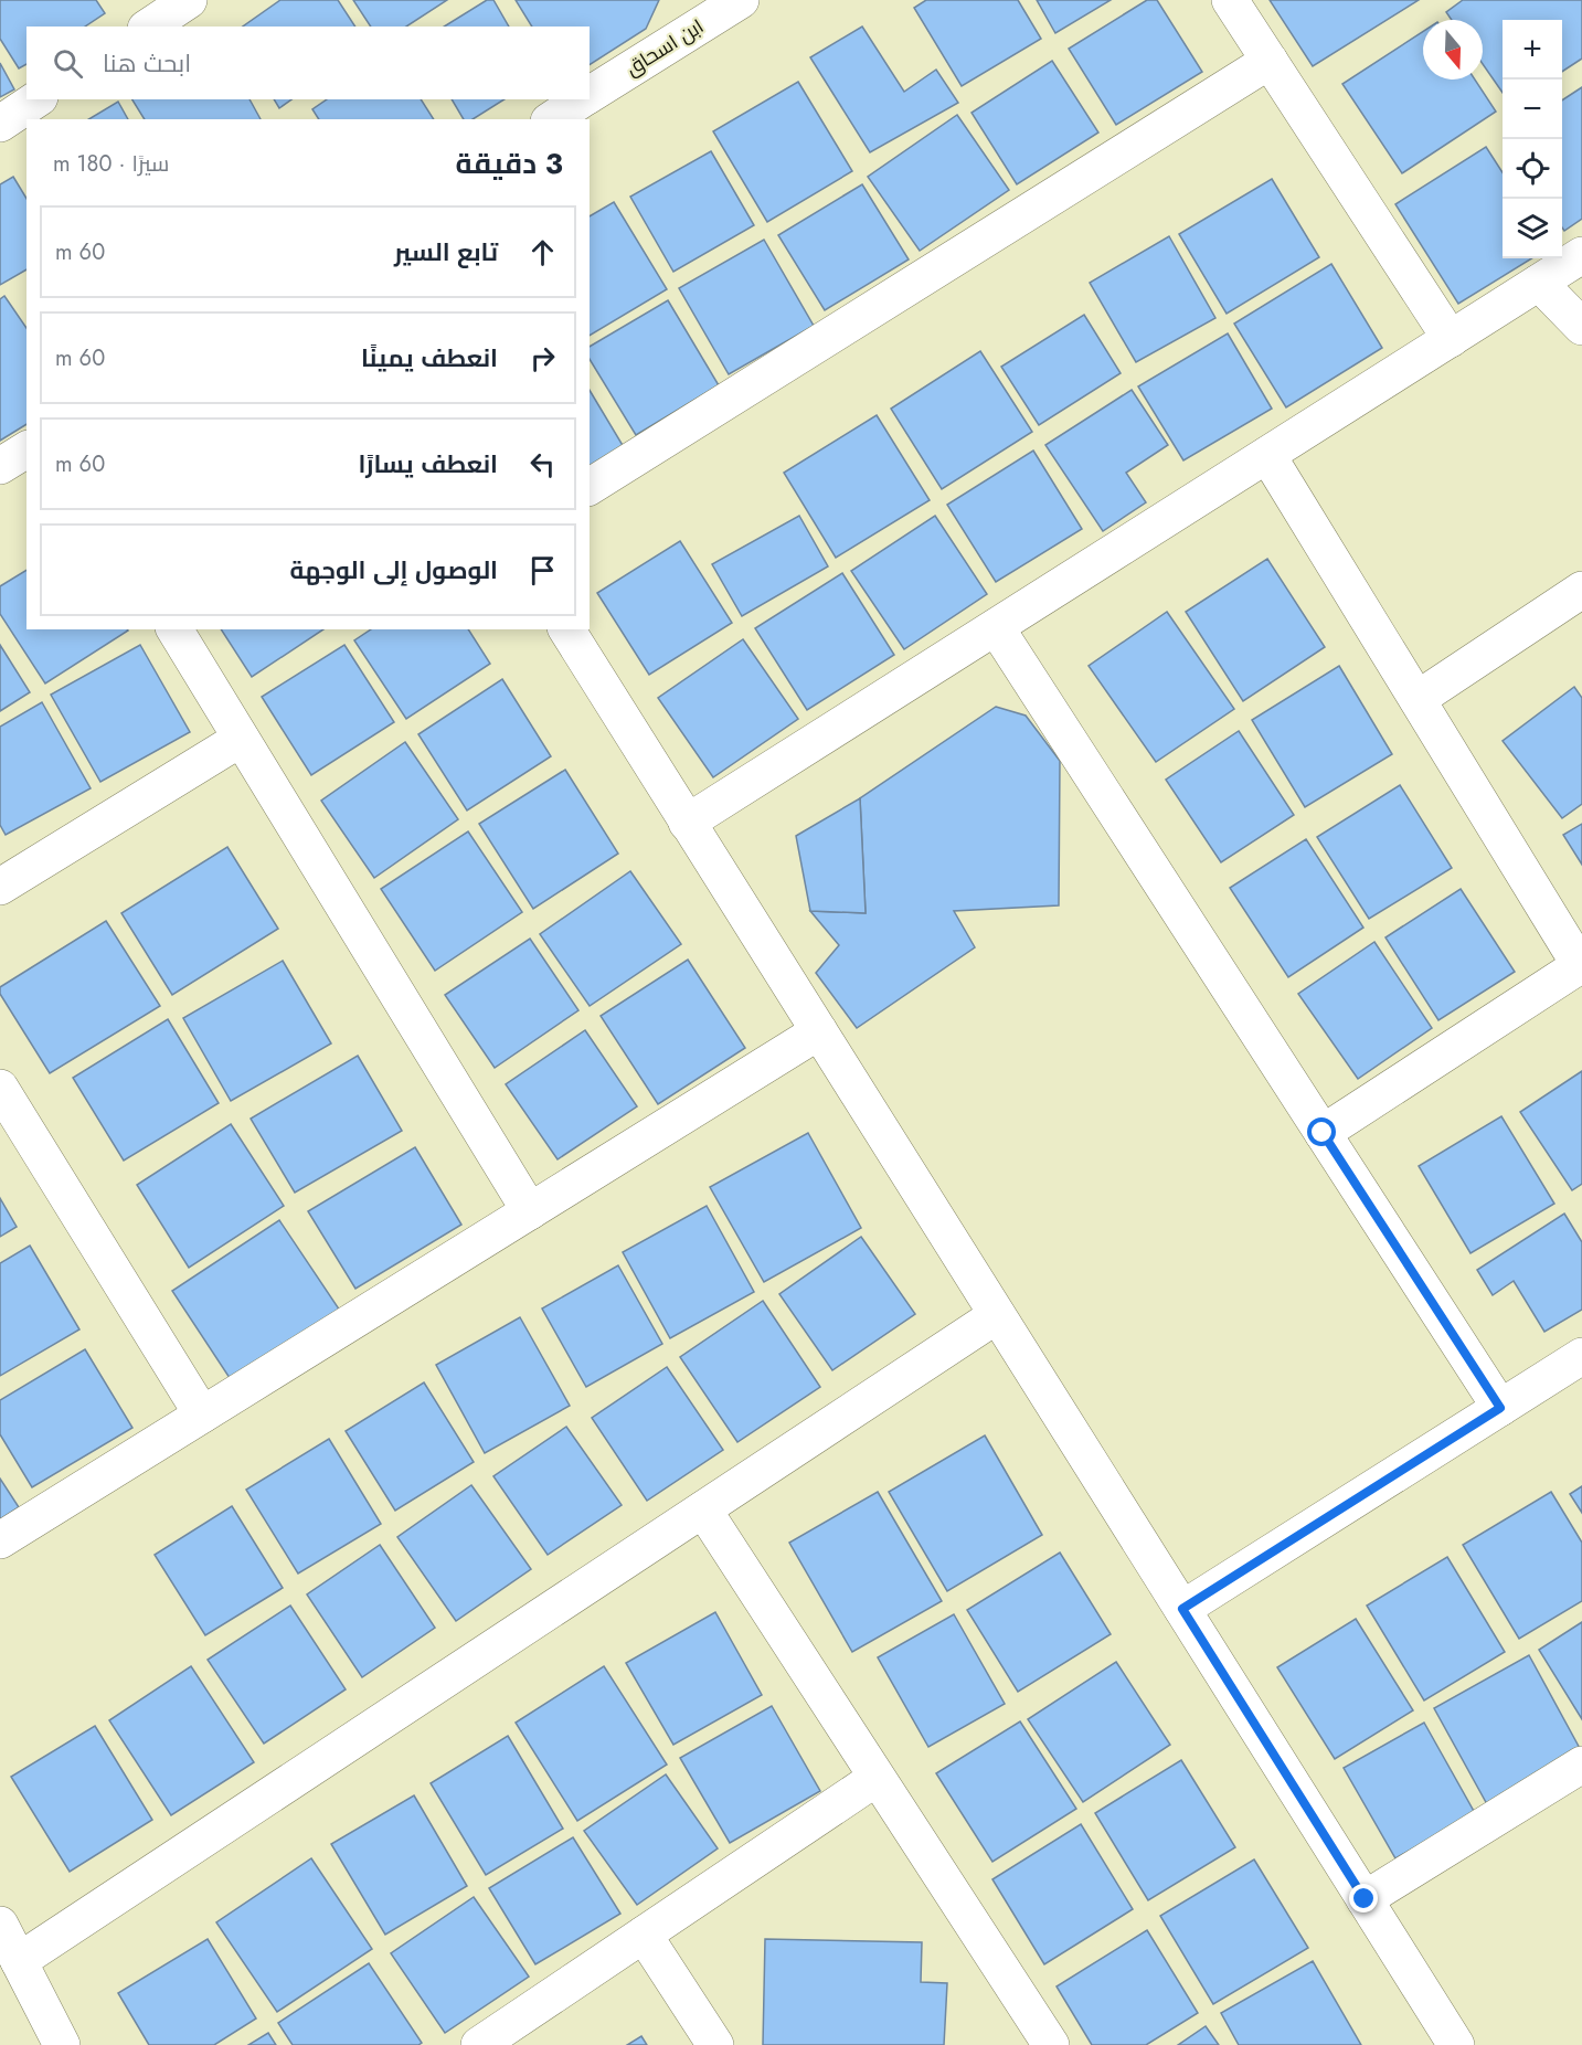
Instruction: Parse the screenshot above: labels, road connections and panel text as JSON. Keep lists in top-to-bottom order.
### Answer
{
  "streets": {
    "street": ["ابن اسحاق"]
  },
  "north": "bottom",
  "page": {
    "map_buttons": ["+", "−"],
    "search": "ابحث هنا",
    "heading": ["3 دقيقة", "سيرًا · 180 m"],
    "list": [
      ["تابع السير", "60 m"],
      ["انعطف يمينًا", "60 m"],
      ["انعطف يسارًا", "60 m"],
      "الوصول إلى الوجهة"
    ]
  }
}
